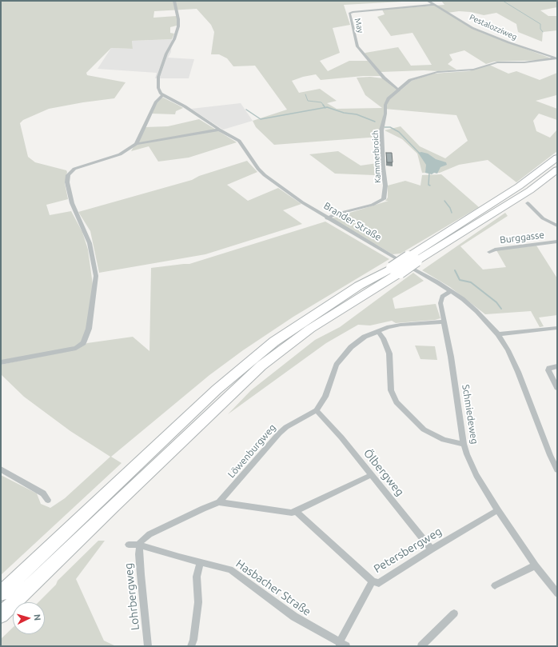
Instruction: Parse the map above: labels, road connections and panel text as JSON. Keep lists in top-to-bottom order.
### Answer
{
  "streets": {
    "street": [
      "May",
      "Pestalozziweg",
      "Kammerbroich",
      "Brander Straße",
      "Burggasse",
      "Schmiedeweg",
      "Löwenburgweg",
      "Ölbergweg",
      "Petersbergweg",
      "Hasbacher Straße",
      "Lohrbergweg"
    ]
  },
  "crossings": [
    ["May", "Pestalozziweg"],
    ["May", "Kammerbroich"],
    ["Pestalozziweg", "Kammerbroich"],
    ["Kammerbroich", "Brander Straße"],
    ["Brander Straße", "Schmiedeweg"],
    ["Schmiedeweg", "Löwenburgweg"],
    ["Schmiedeweg", "Petersbergweg"],
    ["Löwenburgweg", "Ölbergweg"],
    ["Löwenburgweg", "Hasbacher Straße"],
    ["Löwenburgweg", "Lohrbergweg"],
    ["Ölbergweg", "Petersbergweg"],
    ["Petersbergweg", "Hasbacher Straße"],
    ["Hasbacher Straße", "Lohrbergweg"]
  ],
  "north": "right"
}
